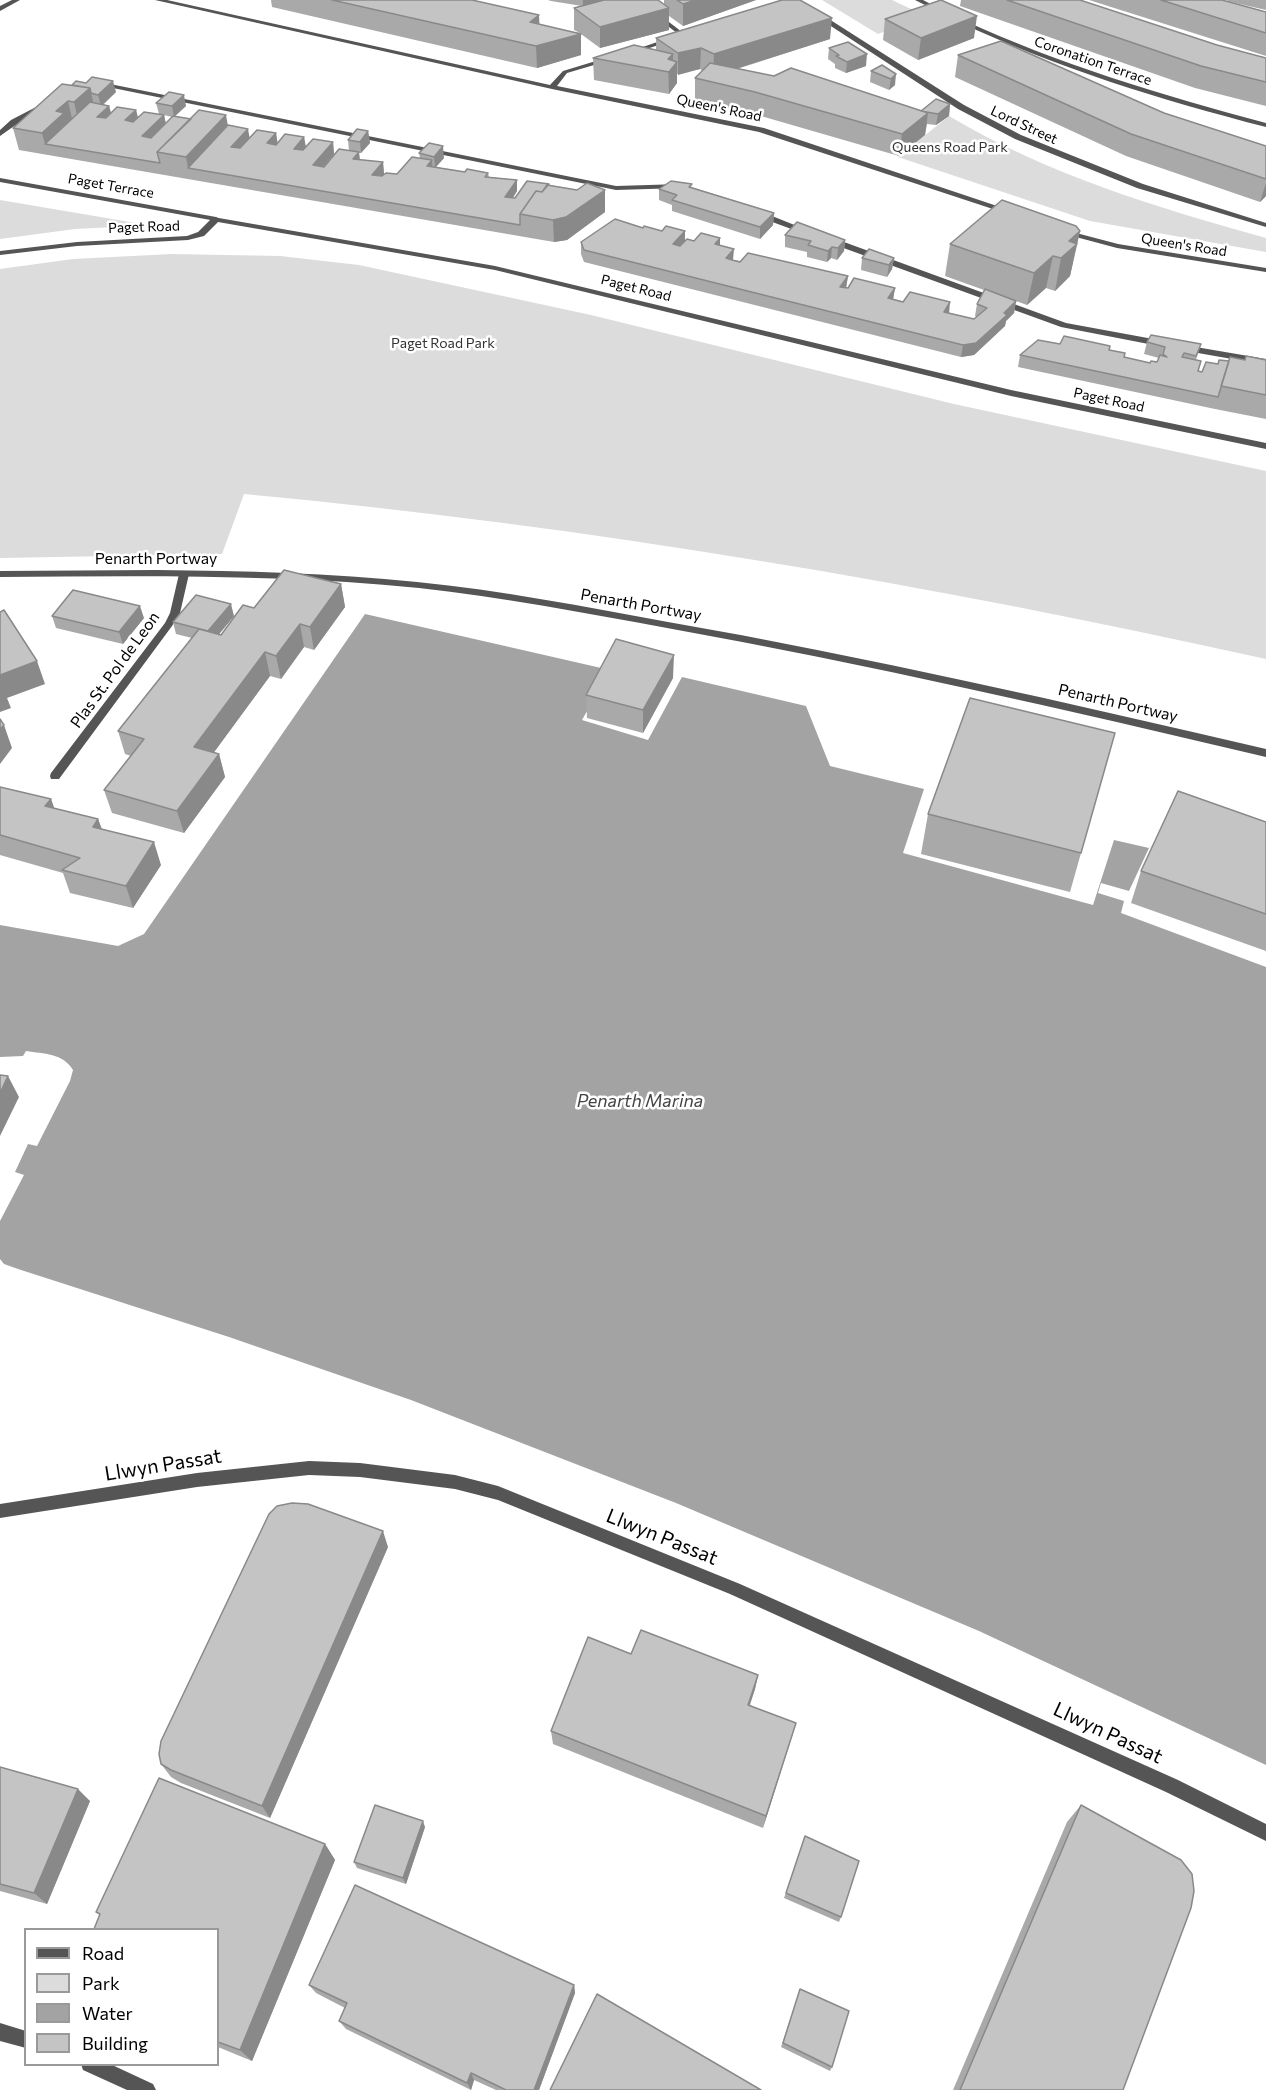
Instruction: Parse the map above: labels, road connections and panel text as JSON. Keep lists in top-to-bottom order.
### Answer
{
  "streets": {
    "street": [
      "Coronation Terrace",
      "Queen's Road",
      "Lord Street",
      "Paget Terrace",
      "Paget Road",
      "Penarth Portway",
      "Plas St. Pol de Leon",
      "Llwyn Passat"
    ]
  },
  "crossings": [
    ["Paget Terrace", "Paget Road"],
    ["Penarth Portway", "Plas St. Pol de Leon"]
  ],
  "water": ["Penarth Marina"],
  "parks": ["Queens Road Park", "Paget Road Park"],
  "legend": [
    "Road",
    "Park",
    "Water",
    "Building"
  ]
}
